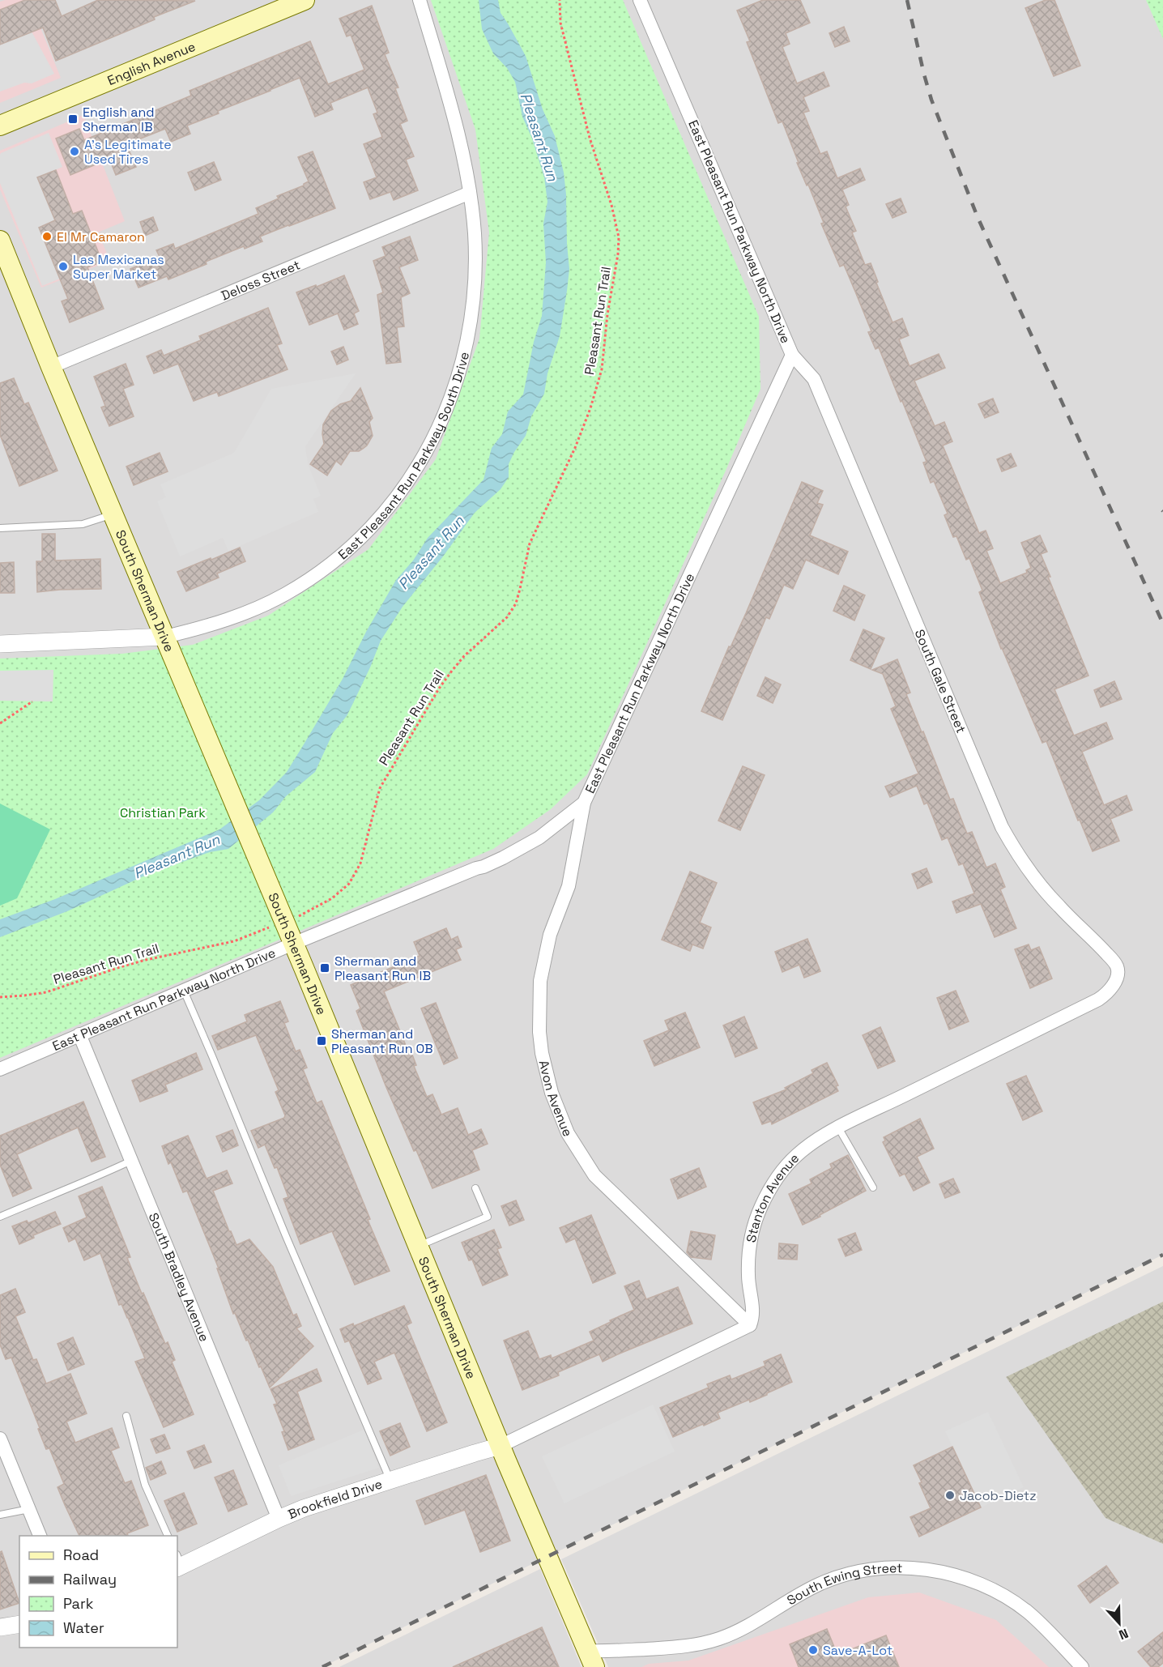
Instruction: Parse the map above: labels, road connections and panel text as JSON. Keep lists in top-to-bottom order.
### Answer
{
  "streets": {
    "main road": ["English Avenue", "South Sherman Drive"],
    "street": [
      "East Pleasant Run Parkway North Drive",
      "Deloss Street",
      "East Pleasant Run Parkway South Drive",
      "South Gale Street",
      "Avon Avenue",
      "Stanton Avenue",
      "South Bradley Avenue",
      "Brookfield Drive",
      "South Ewing Street"
    ],
    "path": ["Pleasant Run Trail"]
  },
  "crossings": [
    ["East Pleasant Run Parkway North Drive", "South Sherman Drive"],
    ["East Pleasant Run Parkway North Drive", "South Gale Street"],
    ["East Pleasant Run Parkway North Drive", "Avon Avenue"],
    ["East Pleasant Run Parkway North Drive", "South Bradley Avenue"],
    ["Deloss Street", "East Pleasant Run Parkway South Drive"],
    ["Deloss Street", "South Sherman Drive"],
    ["Pleasant Run Trail", "South Sherman Drive"],
    ["East Pleasant Run Parkway South Drive", "South Sherman Drive"],
    ["South Sherman Drive", "Brookfield Drive"],
    ["South Sherman Drive", "South Ewing Street"],
    ["South Gale Street", "Stanton Avenue"],
    ["Avon Avenue", "Stanton Avenue"],
    ["South Bradley Avenue", "Brookfield Drive"]
  ],
  "water": ["Pleasant Run"],
  "parks": ["Christian Park"],
  "places": {
    "transit": ["English and Sherman IB", "Sherman and Pleasant Run IB", "Sherman and Pleasant Run OB"],
    "other": [
      "A's Legitimate Used Tires",
      "El Mr Camaron",
      "Las Mexicanas Super Market",
      "Jacob-Dietz",
      "Save-A-Lot"
    ]
  },
  "legend": [
    "Road",
    "Railway",
    "Park",
    "Water"
  ],
  "north": "bottom"
}
